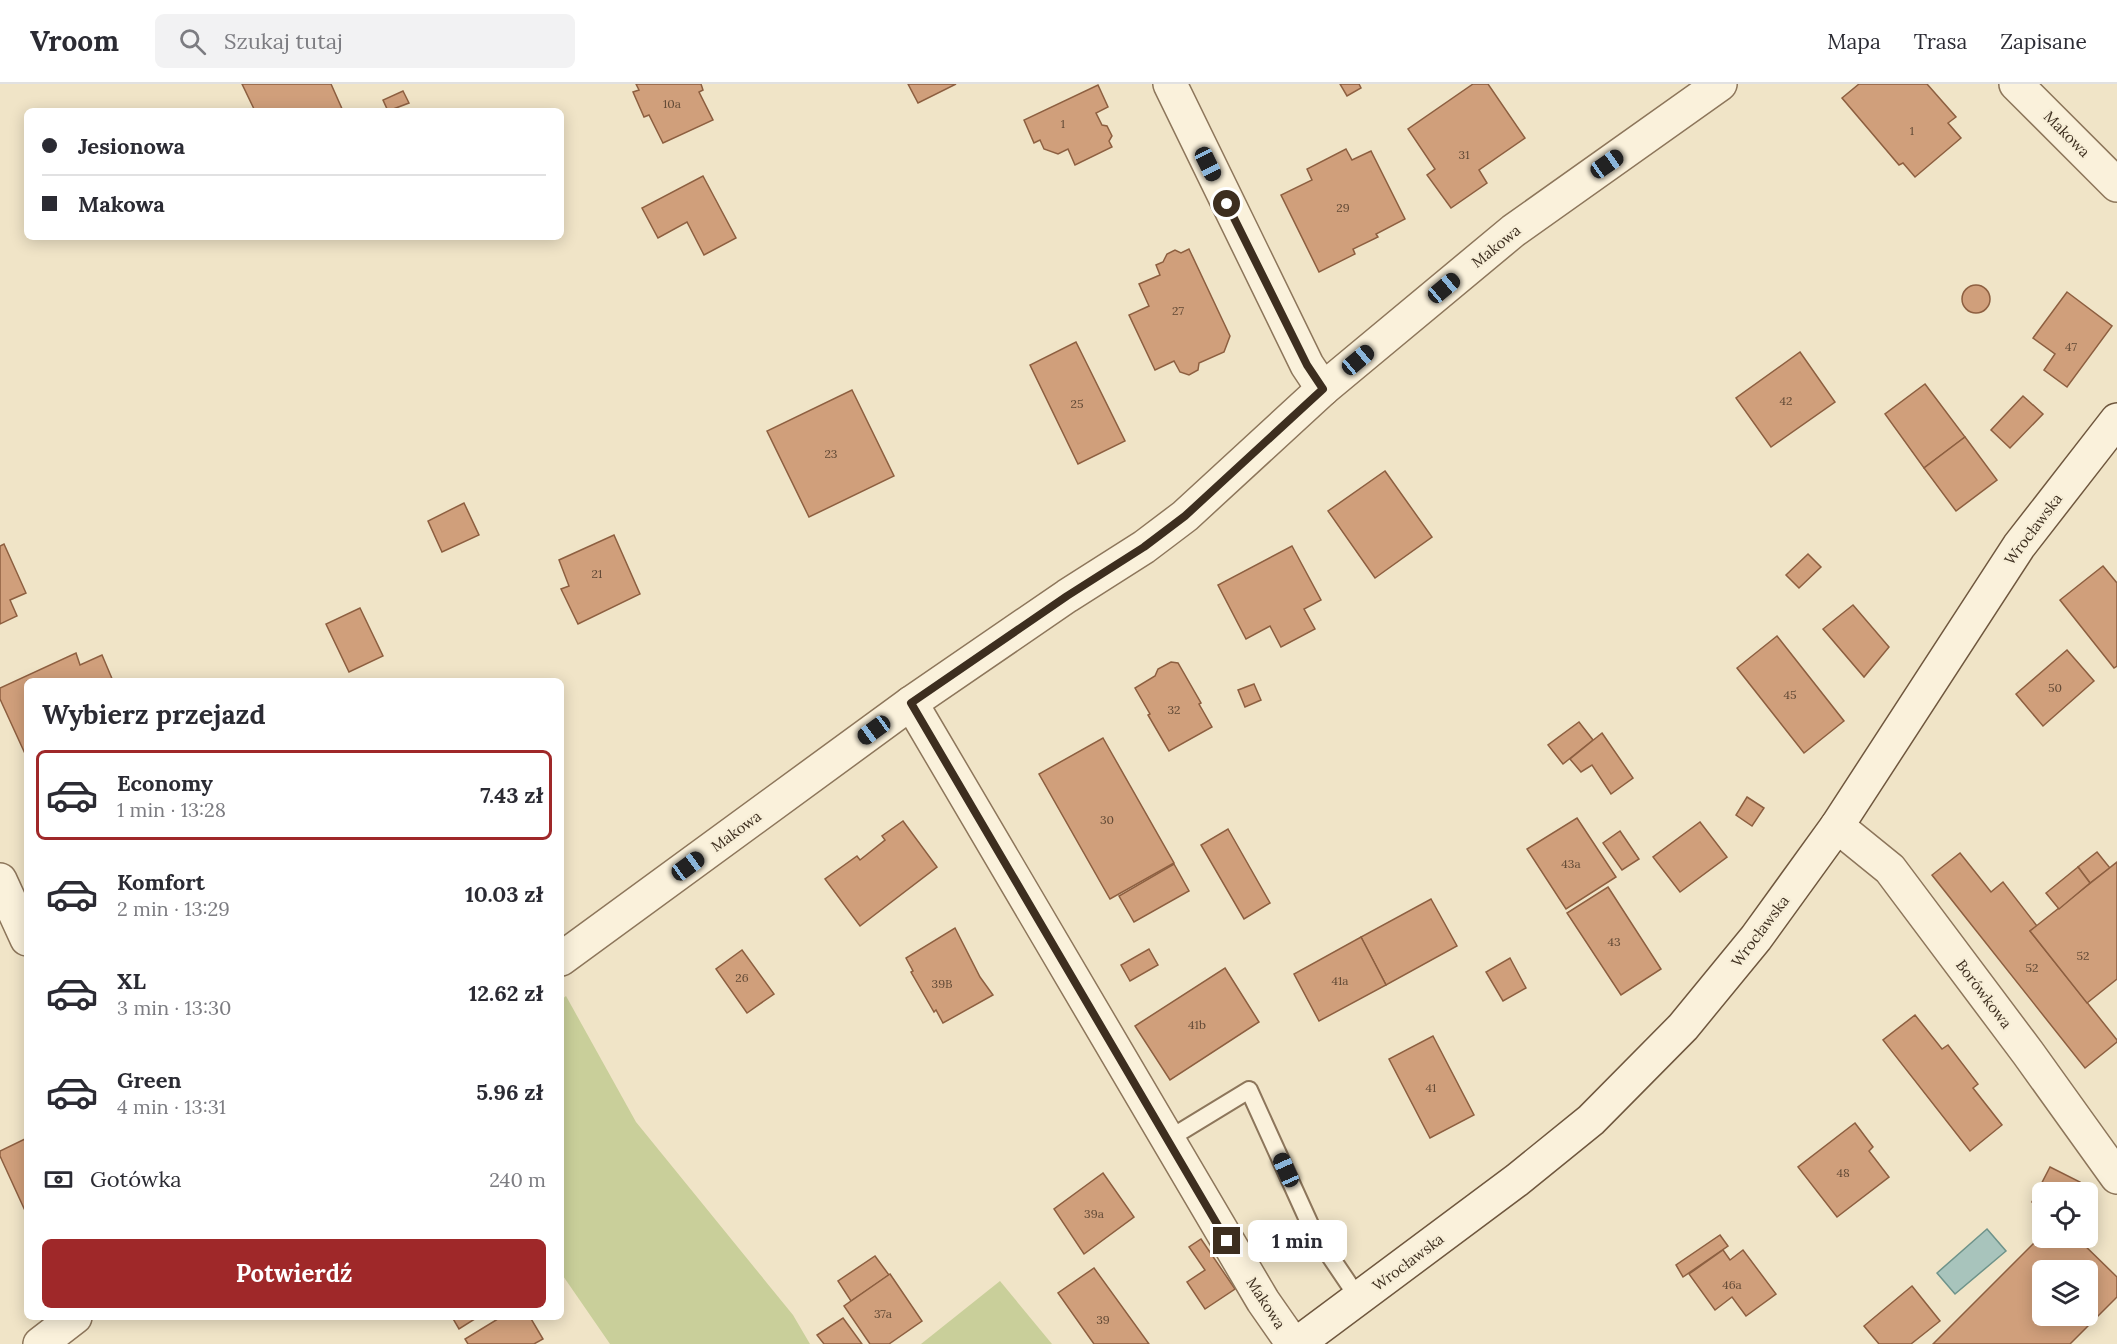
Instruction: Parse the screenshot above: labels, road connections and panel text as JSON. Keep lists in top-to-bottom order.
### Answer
{
  "streets": {
    "street": ["Makowa", "Wrocławska", "Borówkowa"]
  },
  "crossings": [
    ["Wrocławska", "Borówkowa"]
  ],
  "house_numbers": [
    "10a",
    "1",
    "1",
    "31",
    "29",
    "27",
    "47",
    "42",
    "25",
    "23",
    "21",
    "50",
    "45",
    "32",
    "30",
    "43a",
    "43",
    "52",
    "52",
    "26",
    "41a",
    "39B",
    "41b",
    "41",
    "48",
    "39a",
    "46a",
    "37a",
    "39"
  ],
  "page": {
    "header": "Vroom",
    "search": "Szukaj tutaj",
    "nav": ["Mapa", "Trasa", "Zapisane"],
    "banner": ["Jesionowa", "Makowa"],
    "heading": "Wybierz przejazd",
    "list": [
      {
        "name": "Economy",
        "note": "1 min · 13:28",
        "value": "7.43 zł"
      },
      {
        "name": "Komfort",
        "note": "2 min · 13:29",
        "value": "10.03 zł"
      },
      {
        "name": "XL",
        "note": "3 min · 13:30",
        "value": "12.62 zł"
      },
      {
        "name": "Green",
        "note": "4 min · 13:31",
        "value": "5.96 zł"
      }
    ],
    "pay": ["Gotówka", "240 m"],
    "bubble": "1 min",
    "buttons": "Potwierdź"
  }
}
